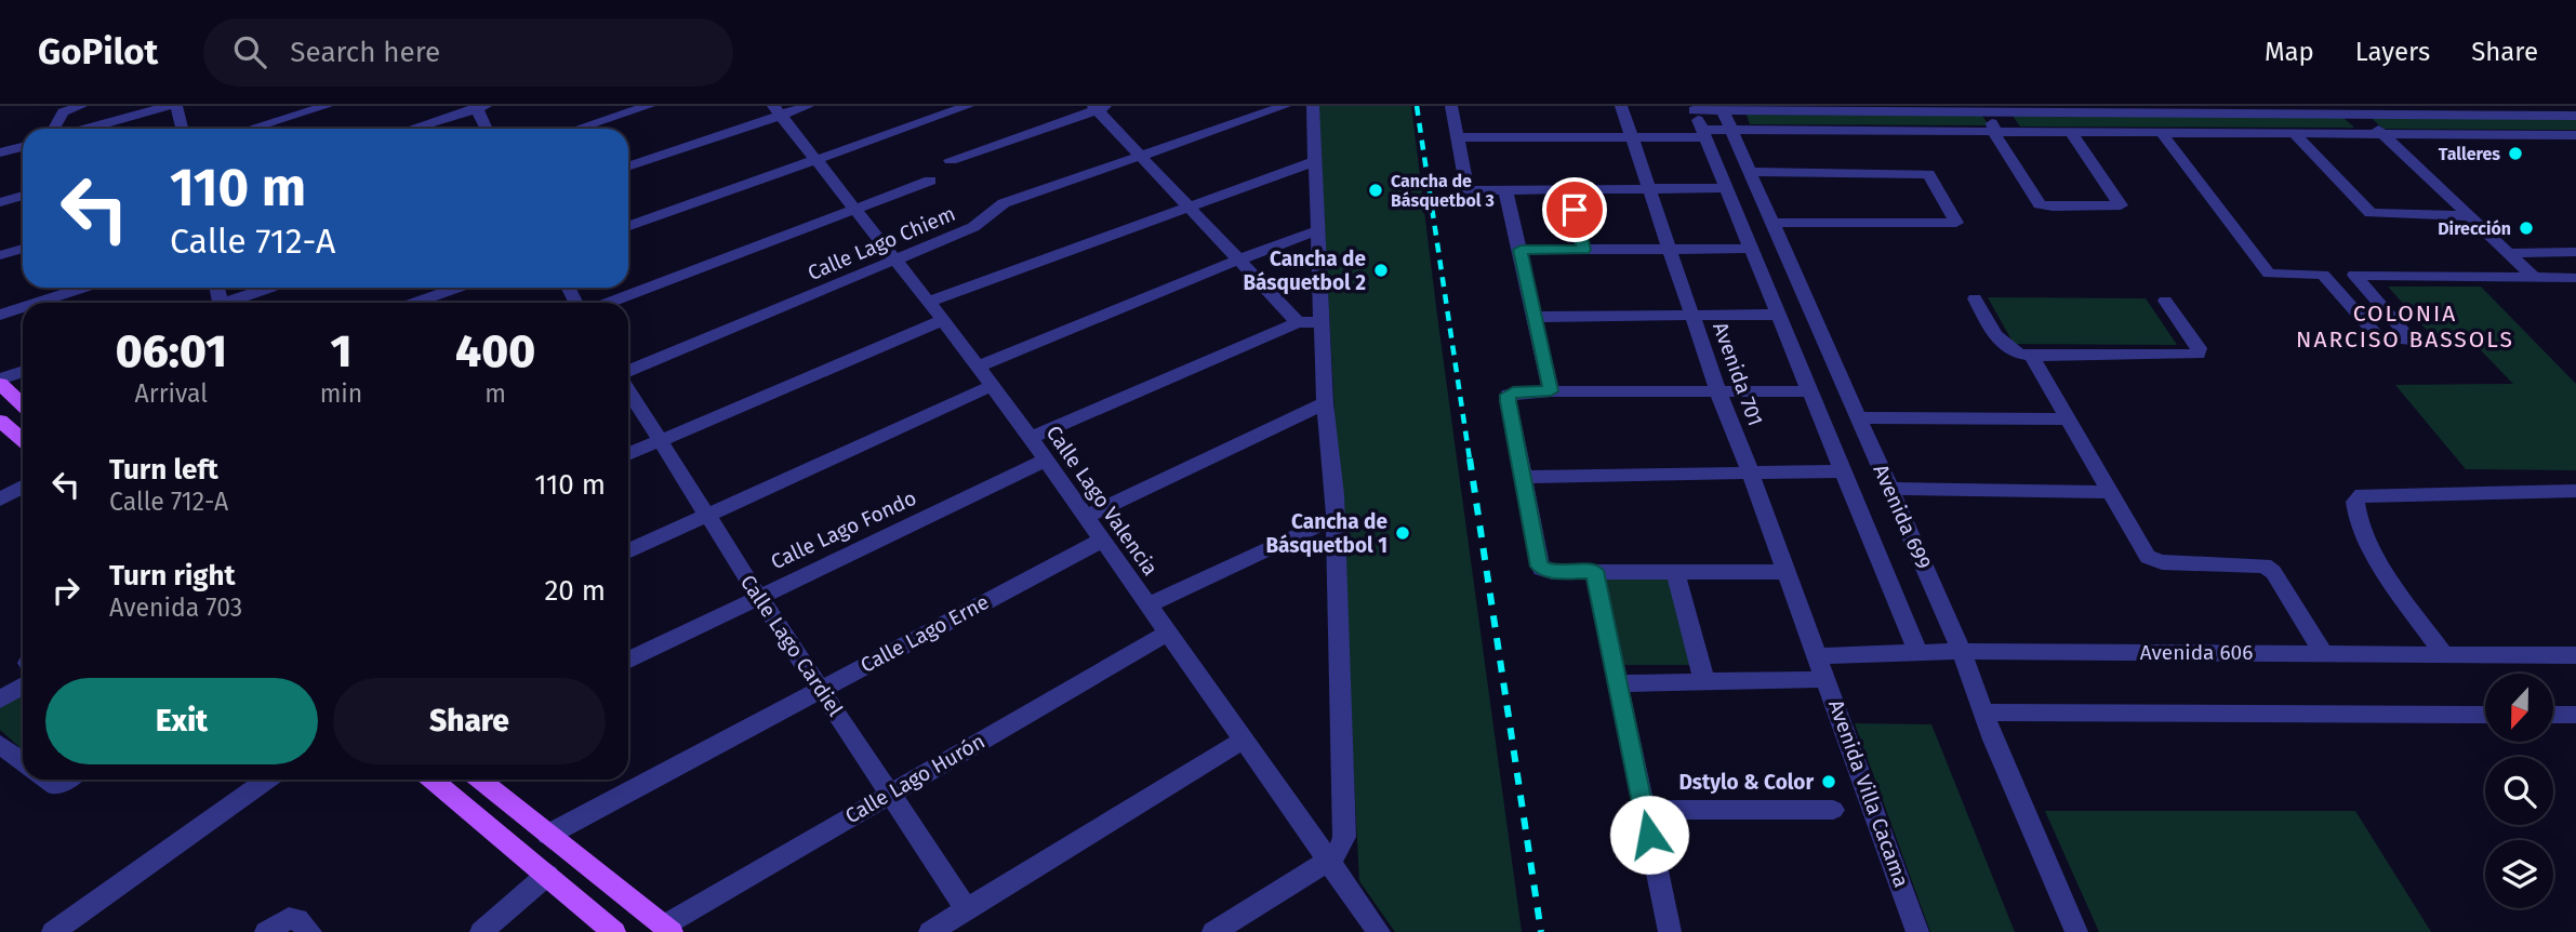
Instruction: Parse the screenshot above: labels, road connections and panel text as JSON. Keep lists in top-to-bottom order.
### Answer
{
  "streets": {
    "street": [
      "Calle Lago Chiem",
      "Avenida 701",
      "Calle Lago Valencia",
      "Avenida 699",
      "Calle Lago Fondo",
      "Calle Lago Erne",
      "Calle Lago Cardiel",
      "Avenida 606",
      "Calle Lago Hurón",
      "Avenida Villa Cacama"
    ]
  },
  "crossings": [
    ["Calle Lago Chiem", "Calle Lago Valencia"],
    ["Avenida 701", "Avenida 606"],
    ["Avenida 701", "Avenida Villa Cacama"],
    ["Calle Lago Valencia", "Calle Lago Fondo"],
    ["Calle Lago Valencia", "Calle Lago Erne"],
    ["Calle Lago Valencia", "Calle Lago Hurón"],
    ["Avenida 699", "Avenida 606"],
    ["Calle Lago Fondo", "Calle Lago Cardiel"],
    ["Calle Lago Erne", "Calle Lago Cardiel"],
    ["Calle Lago Cardiel", "Calle Lago Hurón"],
    ["Avenida 606", "Avenida Villa Cacama"]
  ],
  "districts": ["COLONIA NARCISO BASSOLS"],
  "places": [
    "Talleres",
    "Cancha de Básquetbol 3",
    "Dirección",
    "Cancha de Básquetbol 2",
    "Cancha de Básquetbol 1",
    "Dstylo & Color"
  ],
  "north": "bottom",
  "page": {
    "header": "GoPilot",
    "search": "Search here",
    "nav": ["Map", "Layers", "Share"],
    "turn": ["110 m", "Calle 712-A"],
    "eta": [
      "06:01",
      "Arrival",
      "1",
      "min",
      "400",
      "m"
    ],
    "list": [
      {
        "name": "Turn left",
        "note": "Calle 712-A",
        "value": "110 m"
      },
      {
        "name": "Turn right",
        "note": "Avenida 703",
        "value": "20 m"
      }
    ],
    "buttons": ["Exit", "Share"]
  }
}
